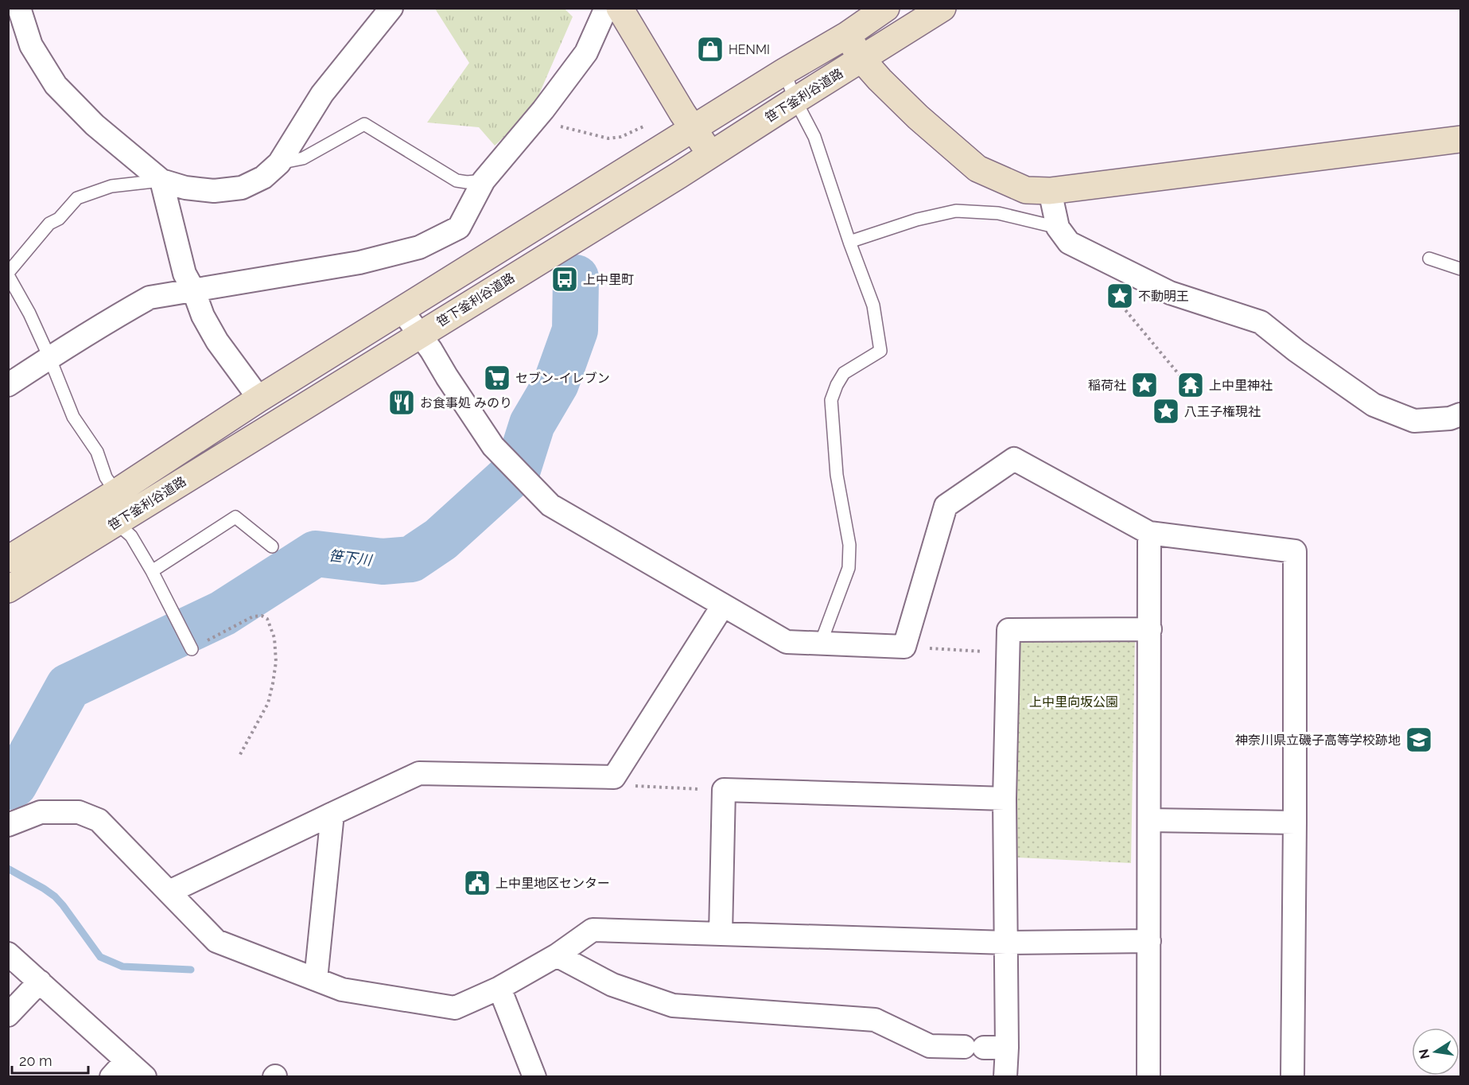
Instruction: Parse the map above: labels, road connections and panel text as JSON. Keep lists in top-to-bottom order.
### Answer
{
  "streets": {
    "street": ["笹下釜利谷道路"]
  },
  "water": ["笹下川"],
  "parks": ["上中里向坂公園"],
  "places": {
    "shop": ["HENMI"],
    "bus stop": ["上中里町"],
    "place": ["不動明王", "稲荷社", "八王子権現社"],
    "supermarket": ["セブン-イレブン"],
    "temple": ["上中里神社"],
    "restaurant": ["お食事処 みのり"],
    "school or university": ["神奈川県立磯子高等学校跡地"],
    "public building": ["上中里地区センター"]
  },
  "scale_bar": "20 m",
  "north": "left"
}
